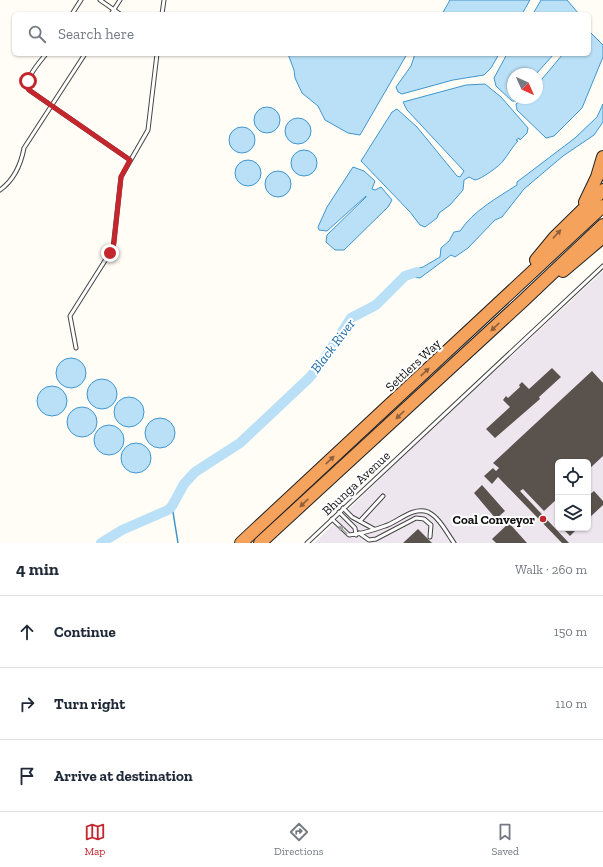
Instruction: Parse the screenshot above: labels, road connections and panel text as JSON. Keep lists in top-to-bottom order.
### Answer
{
  "streets": {
    "highway": ["Settlers Way"],
    "lane": ["Bhunga Avenue"]
  },
  "water": ["Black River"],
  "places": ["Coal Conveyor"],
  "north": "bottom right",
  "page": {
    "search": "Search here",
    "heading": ["4 min", "Walk · 260 m"],
    "list": [
      ["Continue", "150 m"],
      ["Turn right", "110 m"],
      "Arrive at destination"
    ],
    "nav": ["Map", "Directions", "Saved"]
  }
}
